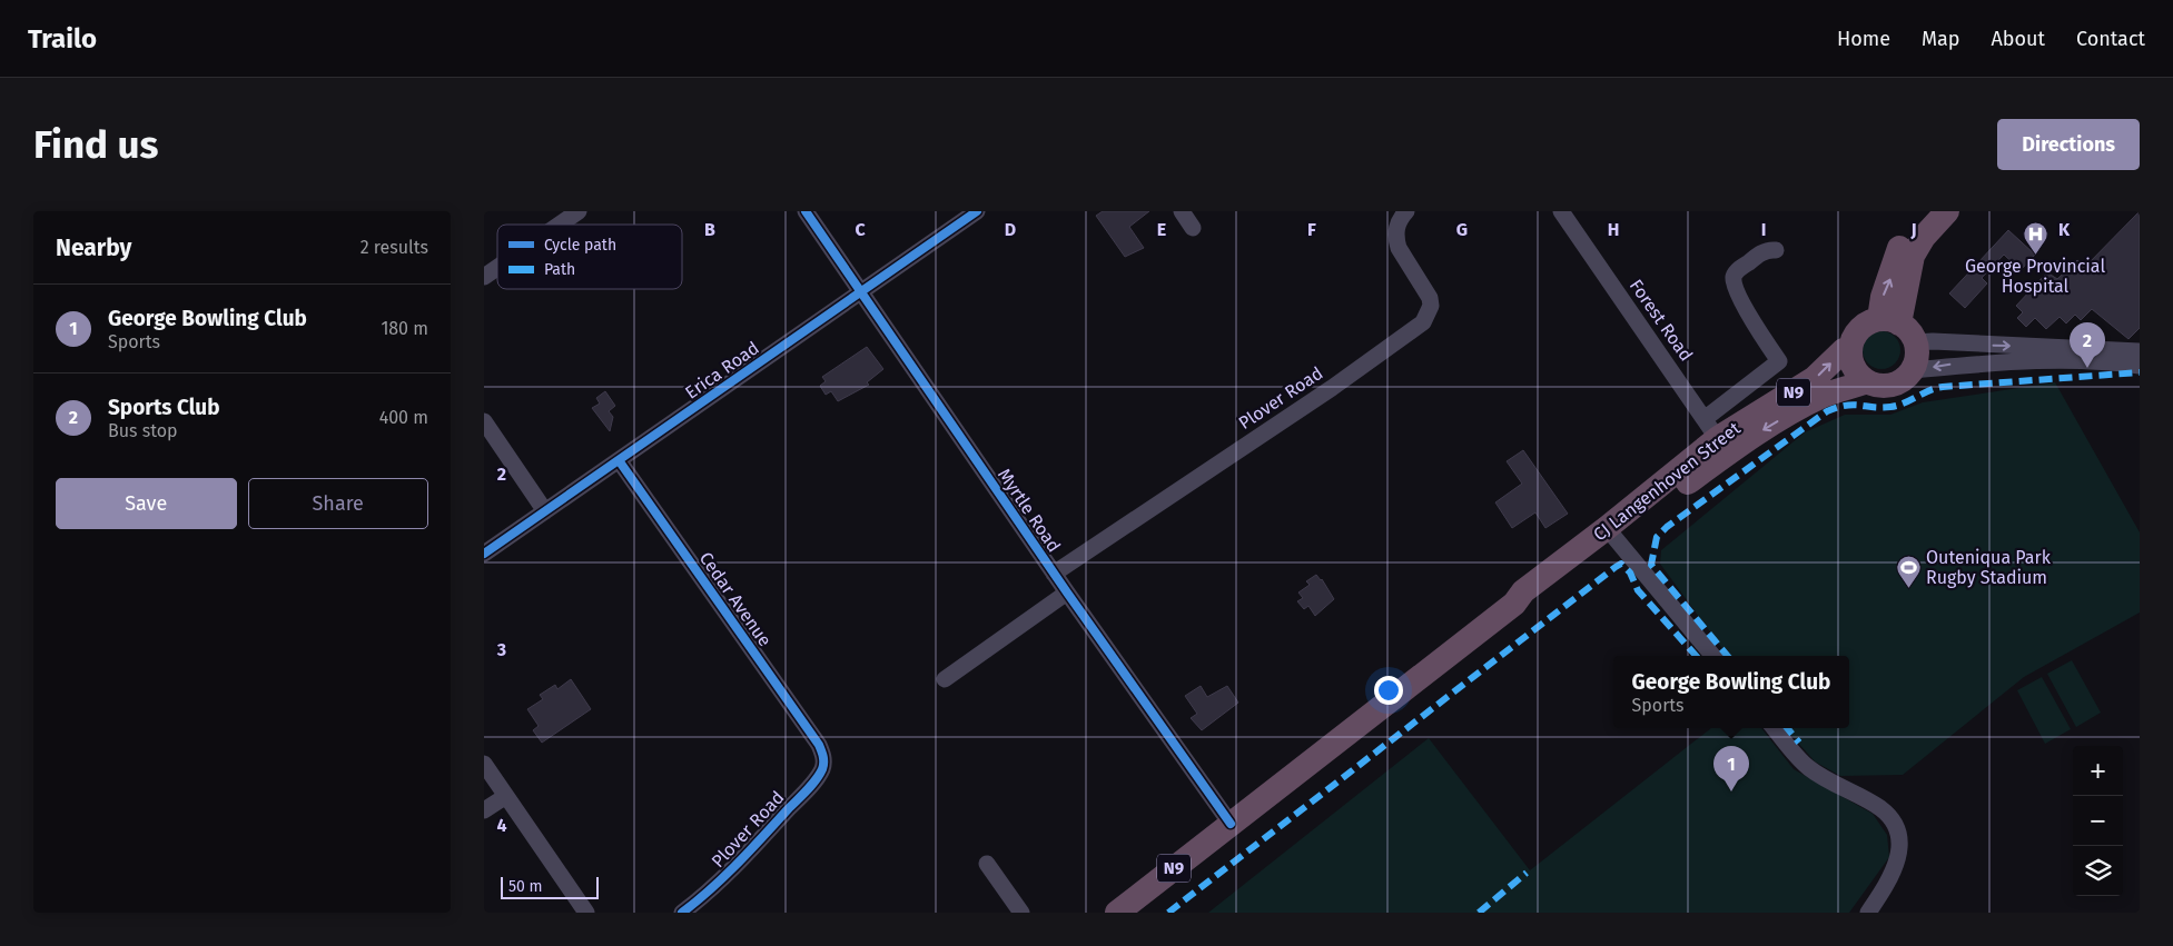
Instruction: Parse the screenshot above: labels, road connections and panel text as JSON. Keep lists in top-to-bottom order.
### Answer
{
  "streets": {
    "highway": ["N9", "CJ Langenhoven Street"],
    "street": [
      "Forest Road",
      "Erica Road",
      "Plover Road",
      "Myrtle Road",
      "Cedar Avenue"
    ]
  },
  "crossings": [
    ["Forest Road", "CJ Langenhoven Street"],
    ["Erica Road", "Myrtle Road"],
    ["Erica Road", "Cedar Avenue"],
    ["N9", "CJ Langenhoven Street"],
    ["Plover Road", "Myrtle Road"],
    ["Plover Road", "Cedar Avenue"],
    ["CJ Langenhoven Street", "Myrtle Road"]
  ],
  "places": {
    "hospital": ["George Provincial Hospital"],
    "sports": ["Outeniqua Park Rugby Stadium"]
  },
  "legend": ["Cycle path", "Path"],
  "scale_bar": "50 m",
  "page": {
    "header": "Trailo",
    "nav": [
      "Home",
      "Map",
      "About",
      "Contact"
    ],
    "buttons": [
      "Directions",
      ["Save", "Share"]
    ],
    "title": "Find us",
    "heading": ["Nearby", "2 results"],
    "list": [
      {
        "mark": "1",
        "name": "George Bowling Club",
        "note": "Sports",
        "value": "180 m"
      },
      {
        "mark": "2",
        "name": "Sports Club",
        "note": "Bus stop",
        "value": "400 m"
      }
    ],
    "pins": ["2", "1"],
    "popup": ["George Bowling Club", "Sports"],
    "map_buttons": ["+", "−"],
    "scale": "50 m"
  },
  "grid": {
    "columns": [
      "B",
      "C",
      "D",
      "E",
      "F",
      "G",
      "H",
      "I",
      "J",
      "K"
    ],
    "rows": ["2", "3", "4"]
  }
}
